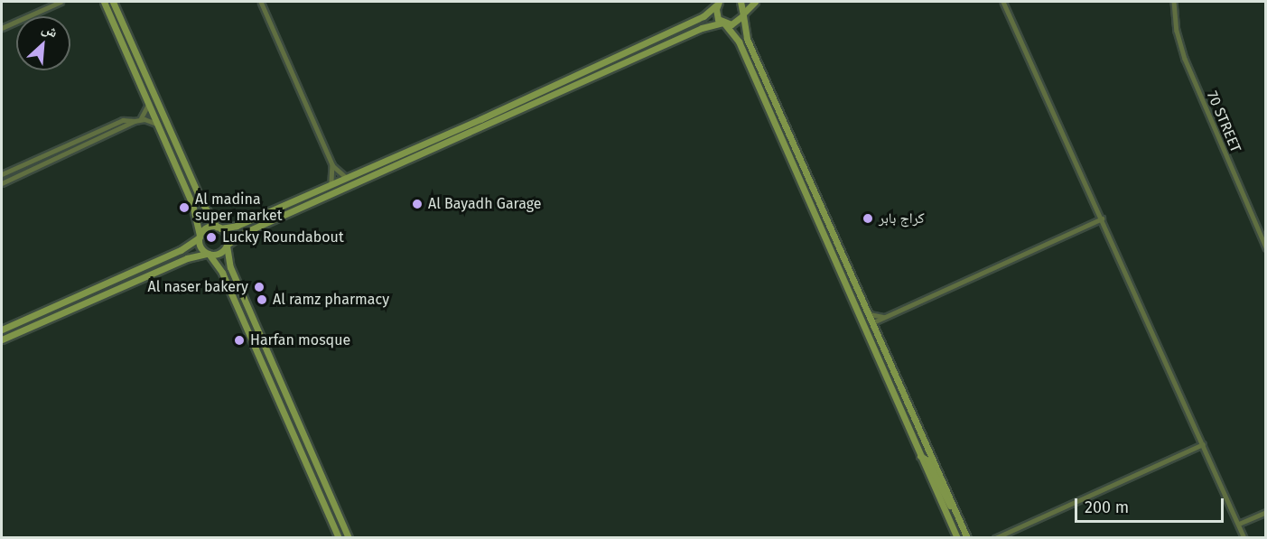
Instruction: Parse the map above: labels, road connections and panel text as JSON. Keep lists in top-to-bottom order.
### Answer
{
  "streets": {
    "street": ["70 STREET"]
  },
  "places": [
    "Al Bayadh Garage",
    "Al madina super market",
    "كراج بابر",
    "Lucky Roundabout",
    "Al naser bakery",
    "Al ramz pharmacy",
    "Harfan mosque"
  ],
  "scale_bar": "200 m",
  "north": "top right"
}
